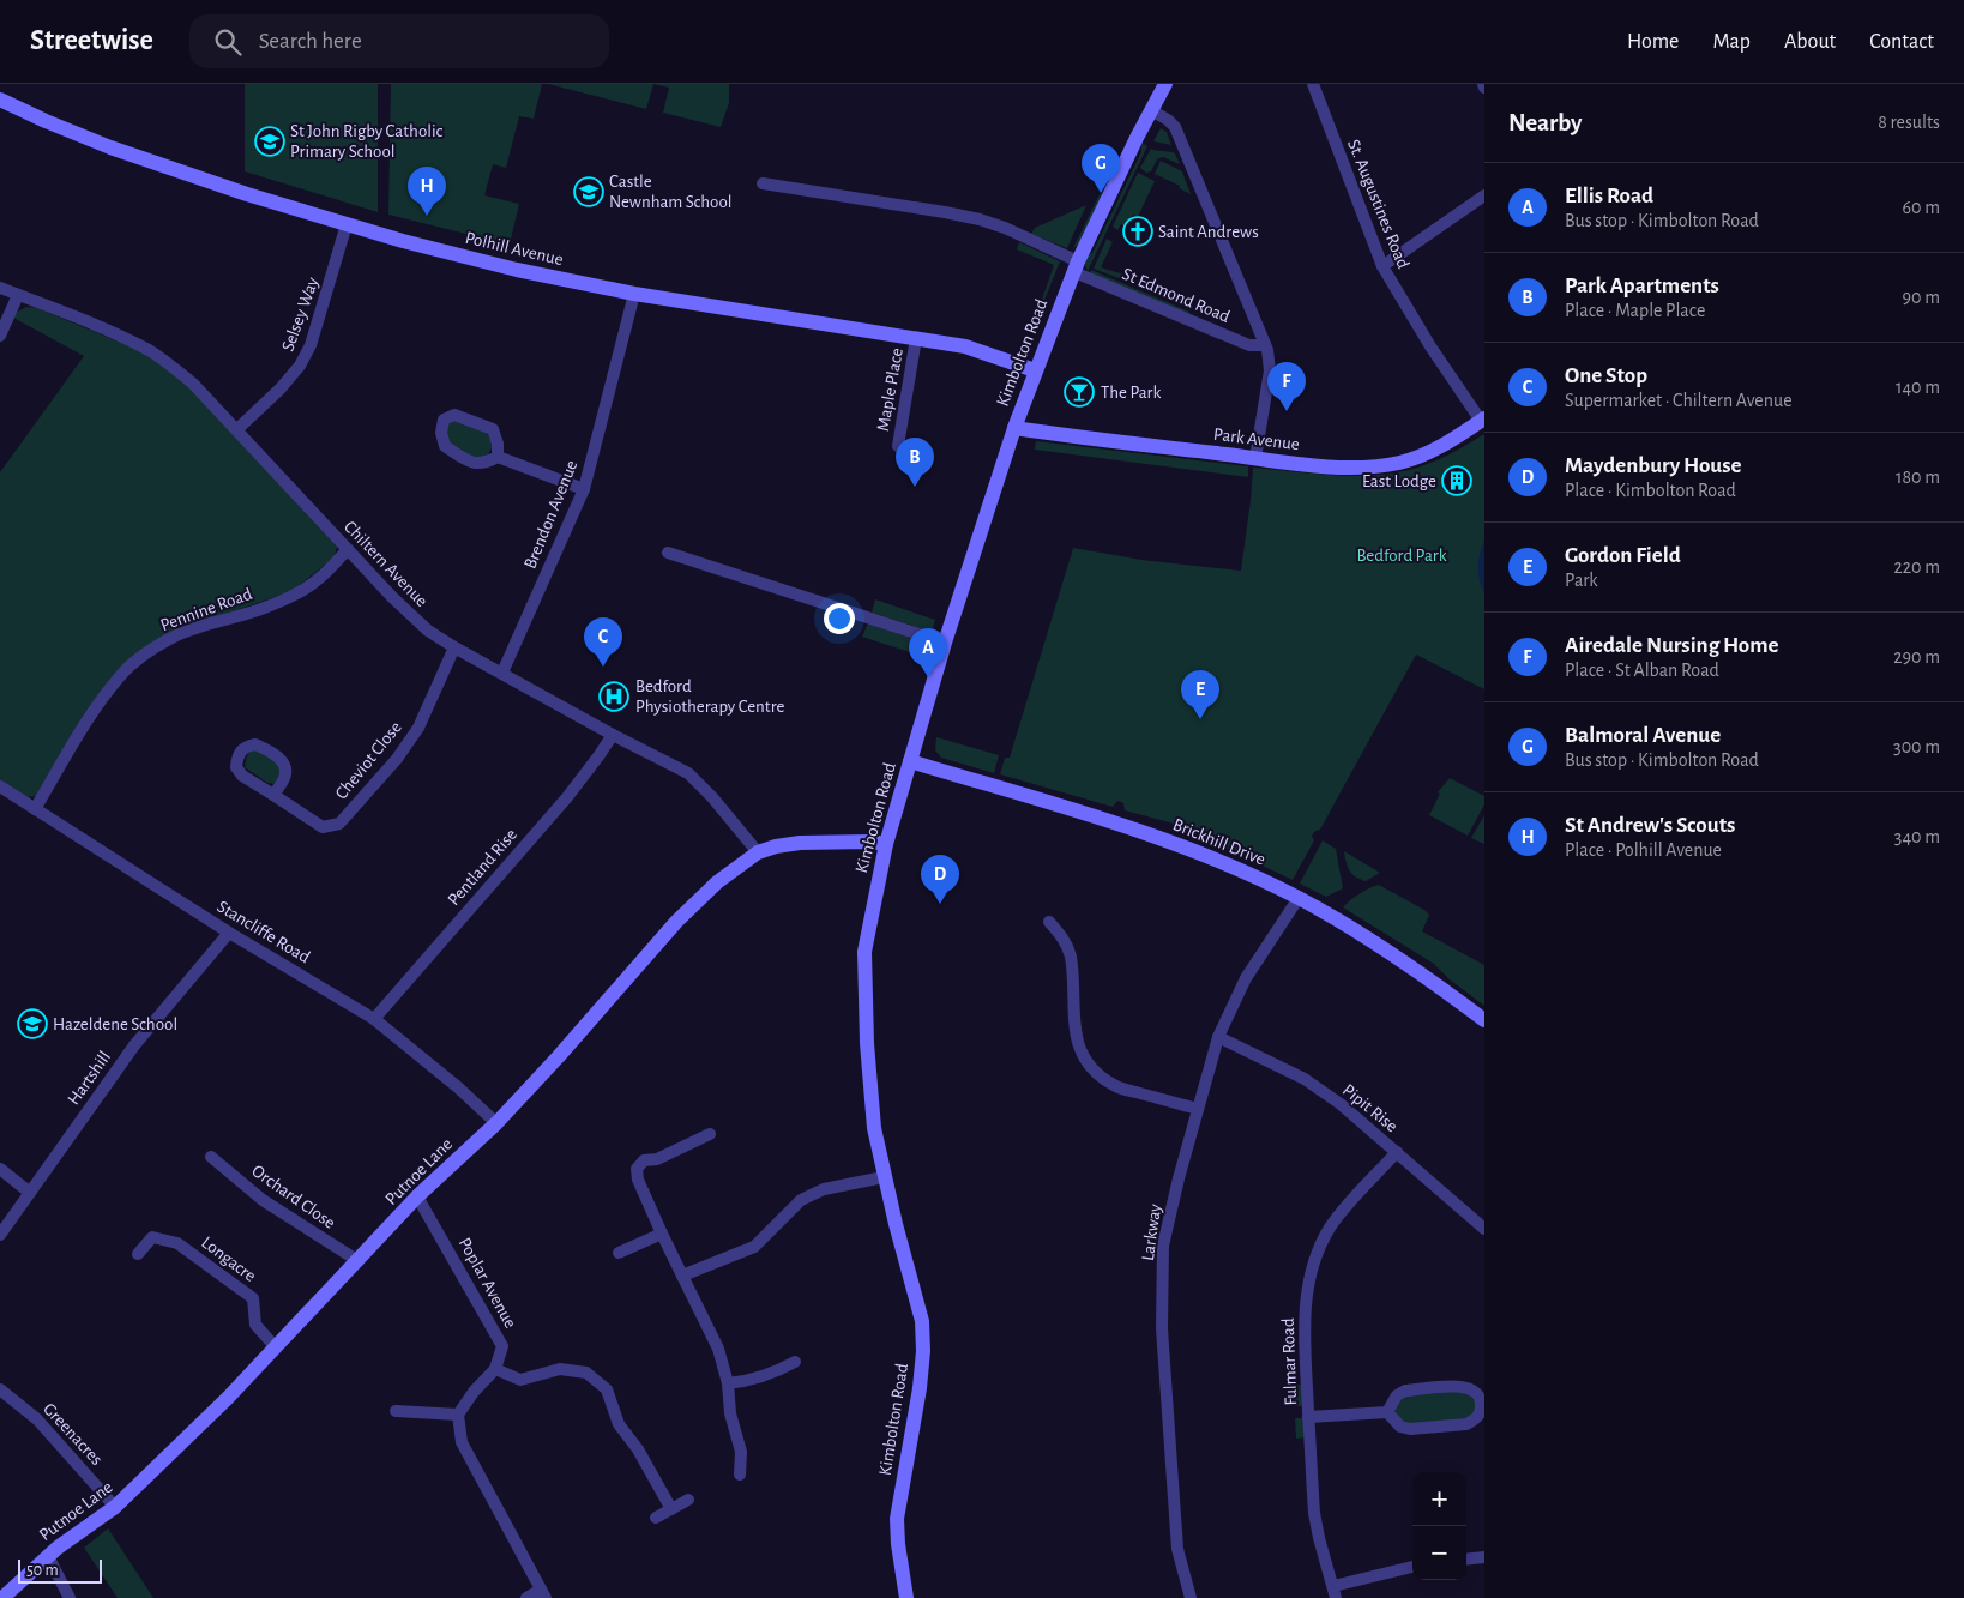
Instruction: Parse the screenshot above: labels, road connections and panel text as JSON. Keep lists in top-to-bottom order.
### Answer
{
  "streets": {
    "street": [
      "St. Augustines Road",
      "Polhill Avenue",
      "St Edmond Road",
      "Selsey Way",
      "Kimbolton Road",
      "Maple Place",
      "Park Avenue",
      "Brendon Avenue",
      "Chiltern Avenue",
      "Pennine Road",
      "Cheviot Close",
      "Brickhill Drive",
      "Pentland Rise",
      "Stancliffe Road",
      "Hartshill",
      "Pipit Rise",
      "Putnoe Lane",
      "Orchard Close",
      "Larkway",
      "Longacre",
      "Poplar Avenue",
      "Fulmar Road",
      "Greenacres"
    ]
  },
  "crossings": [
    ["St. Augustines Road", "Park Avenue"],
    ["Polhill Avenue", "Selsey Way"],
    ["Polhill Avenue", "Kimbolton Road"],
    ["Polhill Avenue", "Maple Place"],
    ["Polhill Avenue", "Brendon Avenue"],
    ["St Edmond Road", "Kimbolton Road"],
    ["Selsey Way", "Chiltern Avenue"],
    ["Kimbolton Road", "Park Avenue"],
    ["Kimbolton Road", "Brickhill Drive"],
    ["Kimbolton Road", "Putnoe Lane"],
    ["Brendon Avenue", "Chiltern Avenue"],
    ["Chiltern Avenue", "Pennine Road"],
    ["Chiltern Avenue", "Cheviot Close"],
    ["Chiltern Avenue", "Pentland Rise"],
    ["Chiltern Avenue", "Putnoe Lane"],
    ["Pennine Road", "Stancliffe Road"],
    ["Brickhill Drive", "Larkway"],
    ["Pentland Rise", "Stancliffe Road"],
    ["Stancliffe Road", "Hartshill"],
    ["Stancliffe Road", "Putnoe Lane"],
    ["Pipit Rise", "Larkway"],
    ["Pipit Rise", "Fulmar Road"],
    ["Putnoe Lane", "Orchard Close"],
    ["Putnoe Lane", "Longacre"],
    ["Putnoe Lane", "Poplar Avenue"],
    ["Putnoe Lane", "Greenacres"]
  ],
  "parks": ["Bedford Park"],
  "places": {
    "school or university": ["St John Rigby Catholic Primary School", "Castle Newnham School", "Hazeldene School"],
    "church": ["Saint Andrews"],
    "bar": ["The Park"],
    "building": ["East Lodge"],
    "hospital": ["Bedford Physiotherapy Centre"]
  },
  "scale_bar": "50 m",
  "page": {
    "header": "Streetwise",
    "search": "Search here",
    "nav": [
      "Home",
      "Map",
      "About",
      "Contact"
    ],
    "heading": ["Nearby", "8 results"],
    "pins": [
      "G",
      "H",
      "F",
      "B",
      "C",
      "A",
      "E",
      "D"
    ],
    "list": [
      {
        "mark": "A",
        "name": "Ellis Road",
        "note": "Bus stop · Kimbolton Road",
        "value": "60 m"
      },
      {
        "mark": "B",
        "name": "Park Apartments",
        "note": "Place · Maple Place",
        "value": "90 m"
      },
      {
        "mark": "C",
        "name": "One Stop",
        "note": "Supermarket · Chiltern Avenue",
        "value": "140 m"
      },
      {
        "mark": "D",
        "name": "Maydenbury House",
        "note": "Place · Kimbolton Road",
        "value": "180 m"
      },
      {
        "mark": "E",
        "name": "Gordon Field",
        "note": "Park",
        "value": "220 m"
      },
      {
        "mark": "F",
        "name": "Airedale Nursing Home",
        "note": "Place · St Alban Road",
        "value": "290 m"
      },
      {
        "mark": "G",
        "name": "Balmoral Avenue",
        "note": "Bus stop · Kimbolton Road",
        "value": "300 m"
      },
      {
        "mark": "H",
        "name": "St Andrew's Scouts",
        "note": "Place · Polhill Avenue",
        "value": "340 m"
      }
    ],
    "map_buttons": ["+", "−"],
    "scale": "50 m"
  }
}
